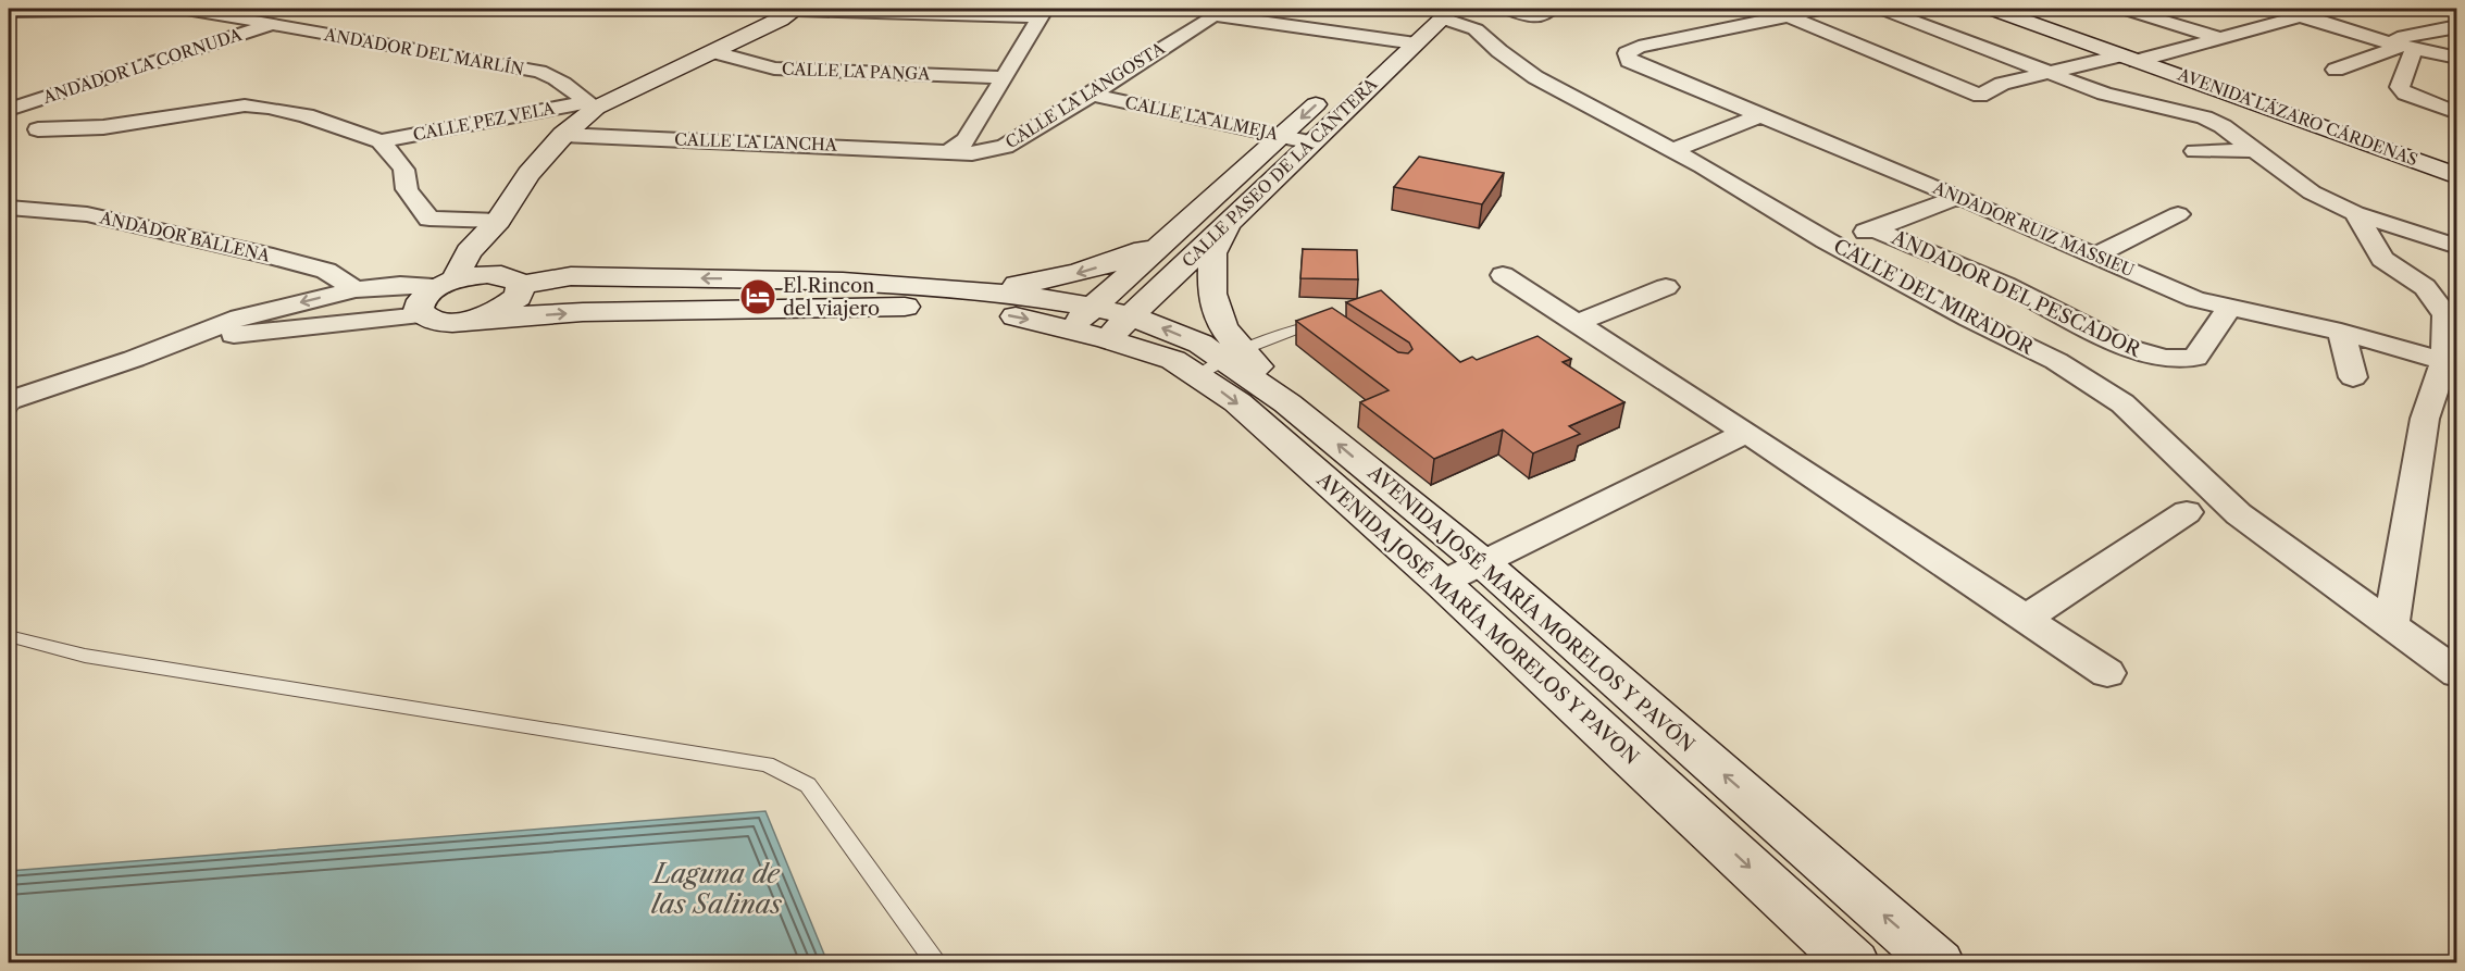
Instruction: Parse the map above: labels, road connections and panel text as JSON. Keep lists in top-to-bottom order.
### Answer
{
  "streets": {
    "main road": [
      "AVENIDA LÁZARO CÁRDENAS",
      "CALLE PASEO DE LA CANTERA",
      "AVENIDA JOSÉ MARÍA MORELOS Y PAVÓN",
      "AVENIDA JOSÉ MARÍA MORELOS Y PAVON"
    ],
    "street": [
      "ANDADOR DEL MARLÍN",
      "ANDADOR LA CORNUDA",
      "CALLE LA PANGA",
      "CALLE LA LANGOSTA",
      "CALLE LA ALMEJA",
      "CALLE PEZ VELA",
      "CALLE LA LANCHA",
      "ANDADOR RUIZ MASSIEU",
      "ANDADOR BALLENA",
      "ANDADOR DEL PESCADOR",
      "CALLE DEL MIRADOR"
    ]
  },
  "crossings": [
    ["ANDADOR DEL MARLÍN", "ANDADOR LA CORNUDA"],
    ["ANDADOR DEL MARLÍN", "CALLE PEZ VELA"],
    ["CALLE LA LANGOSTA", "CALLE LA ALMEJA"],
    ["CALLE LA LANGOSTA", "CALLE LA LANCHA"],
    ["CALLE LA LANGOSTA", "CALLE PASEO DE LA CANTERA"],
    ["CALLE LA ALMEJA", "CALLE PASEO DE LA CANTERA"],
    ["CALLE PASEO DE LA CANTERA", "CALLE DEL MIRADOR"],
    ["CALLE PASEO DE LA CANTERA", "AVENIDA JOSÉ MARÍA MORELOS Y PAVON"],
    ["ANDADOR RUIZ MASSIEU", "ANDADOR DEL PESCADOR"],
    ["AVENIDA JOSÉ MARÍA MORELOS Y PAVÓN", "AVENIDA JOSÉ MARÍA MORELOS Y PAVON"]
  ],
  "one_way": ["AVENIDA JOSÉ MARÍA MORELOS Y PAVÓN", "AVENIDA JOSÉ MARÍA MORELOS Y PAVON"],
  "water": ["Laguna de las Salinas"],
  "places": {
    "hotel": ["El Rincon del viajero"]
  }
}
